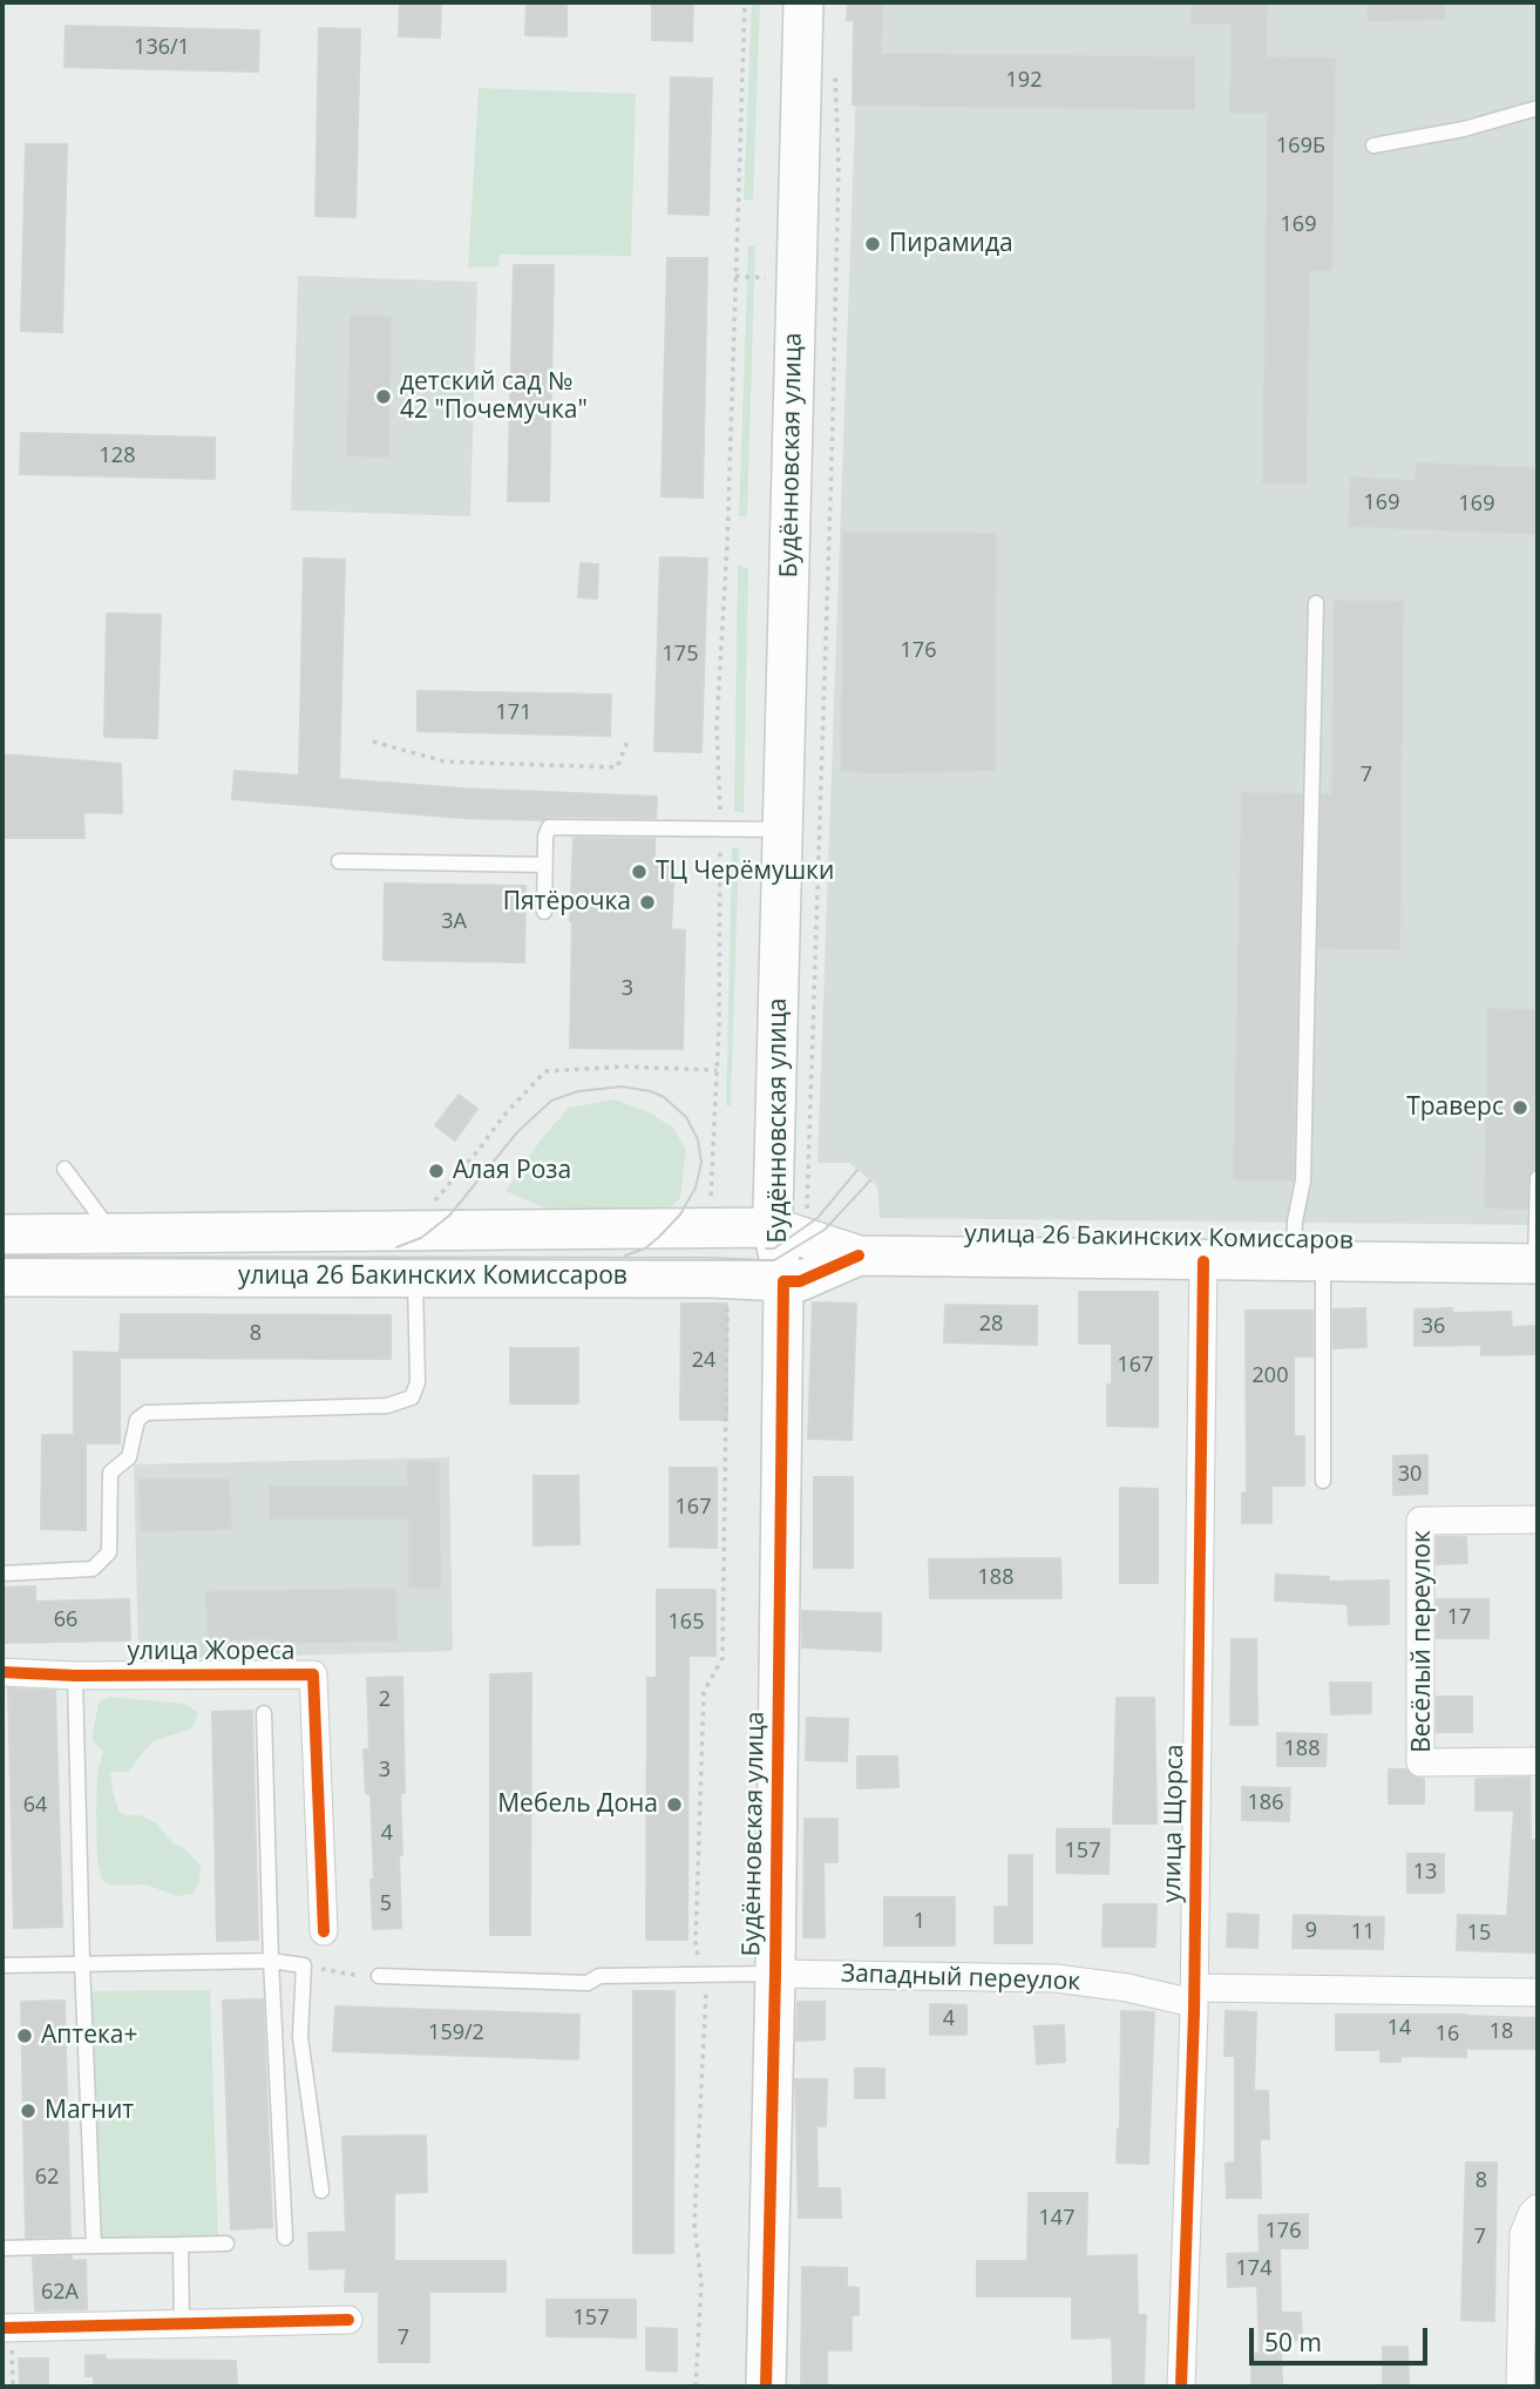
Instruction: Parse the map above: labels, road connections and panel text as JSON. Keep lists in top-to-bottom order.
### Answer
{
  "streets": {
    "main road": ["Будённовская улица", "улица 26 Бакинских Комиссаров"],
    "street": [
      "Весёлый переулок",
      "улица Жореса",
      "улица Щорса",
      "Западный переулок"
    ]
  },
  "crossings": [
    ["Будённовская улица", "улица 26 Бакинских Комиссаров"],
    ["Будённовская улица", "Западный переулок"],
    ["улица 26 Бакинских Комиссаров", "улица Щорса"],
    ["улица Щорса", "Западный переулок"]
  ],
  "places": [
    "Пирамида",
    "детский сад № 42 \"Почемучка\"",
    "ТЦ Черёмушки",
    "Пятёрочка",
    "Траверс",
    "Алая Роза",
    "Мебель Дона",
    "Аптека+",
    "Магнит"
  ],
  "house_numbers": [
    "136/1",
    "192",
    "169Б",
    "169",
    "128",
    "169",
    "169",
    "176",
    "175",
    "171",
    "7",
    "3А",
    "3",
    "28",
    "36",
    "8",
    "24",
    "167",
    "200",
    "30",
    "167",
    "188",
    "17",
    "66",
    "165",
    "2",
    "188",
    "3",
    "186",
    "64",
    "4",
    "157",
    "13",
    "5",
    "1",
    "9",
    "11",
    "15",
    "4",
    "14",
    "18",
    "159/2",
    "16",
    "62",
    "8",
    "147",
    "176",
    "7",
    "174",
    "62А",
    "157",
    "7"
  ],
  "scale_bar": "50 m"
}
